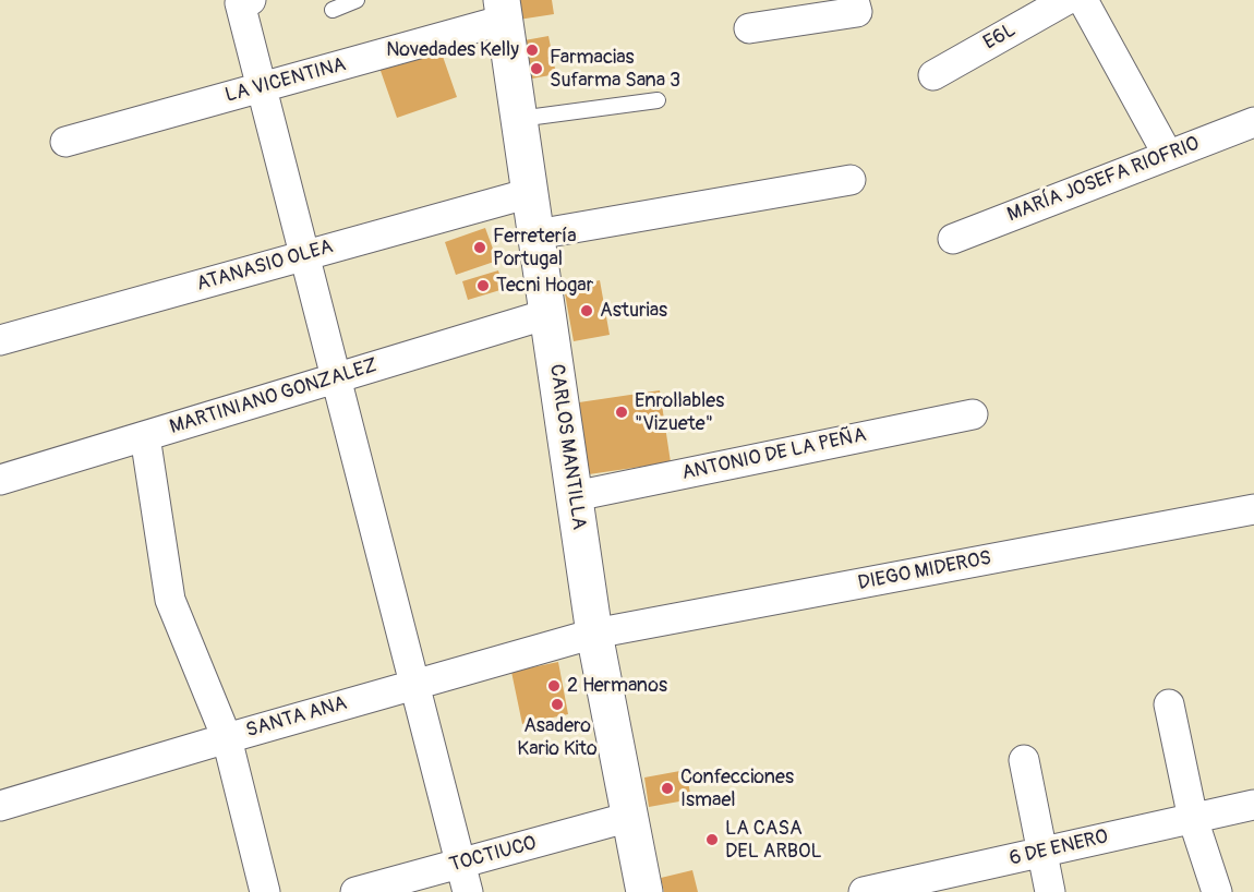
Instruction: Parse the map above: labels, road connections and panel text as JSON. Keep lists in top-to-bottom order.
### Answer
{
  "streets": {
    "street": [
      "E6L",
      "LA VICENTINA",
      "MARÍA JOSEFA RIOFRIO",
      "ATANASIO OLEA",
      "MARTINIANO GONZALEZ",
      "CARLOS MANTILLA",
      "ANTONIO DE LA PEÑA",
      "DIEGO MIDEROS",
      "SANTA ANA",
      "6 DE ENERO",
      "TOCTIUCO"
    ]
  },
  "crossings": [
    ["LA VICENTINA", "CARLOS MANTILLA"],
    ["ATANASIO OLEA", "CARLOS MANTILLA"],
    ["MARTINIANO GONZALEZ", "CARLOS MANTILLA"],
    ["CARLOS MANTILLA", "ANTONIO DE LA PEÑA"],
    ["CARLOS MANTILLA", "DIEGO MIDEROS"],
    ["CARLOS MANTILLA", "SANTA ANA"],
    ["CARLOS MANTILLA", "TOCTIUCO"],
    ["DIEGO MIDEROS", "SANTA ANA"]
  ],
  "places": [
    "Novedades Kelly",
    "Farmacias Sufarma Sana 3",
    "Ferretería Portugal",
    "Tecni Hogar",
    "Asturias",
    "Enrollables \"Vizuete\"",
    "2 Hermanos",
    "Asadero Kario Kito",
    "Confecciones Ismael",
    "LA CASA DEL ARBOL"
  ]
}
